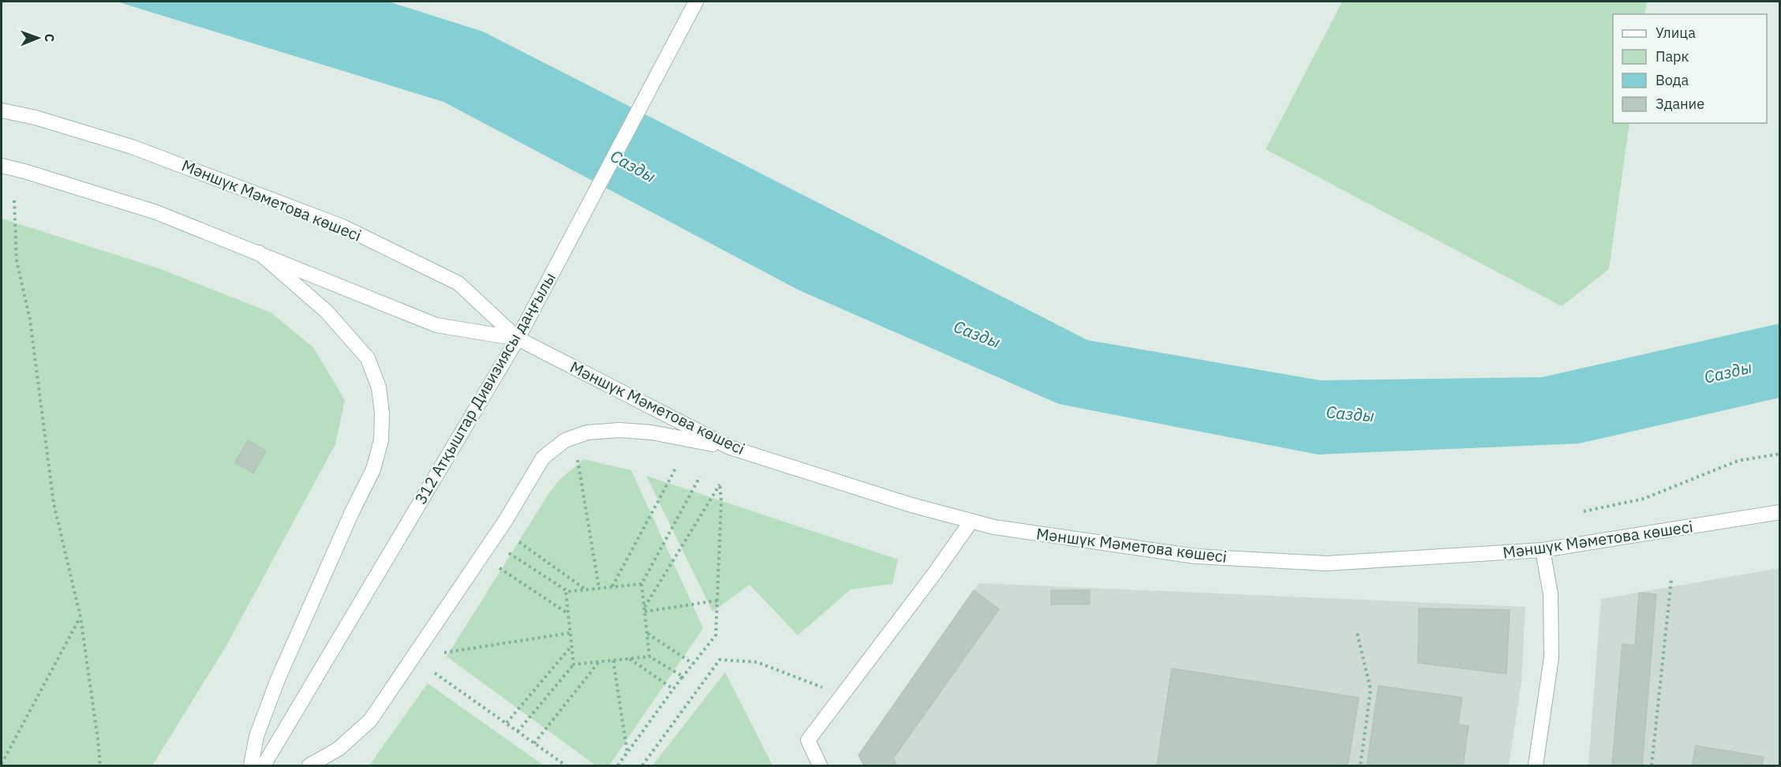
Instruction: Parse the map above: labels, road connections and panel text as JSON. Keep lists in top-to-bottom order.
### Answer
{
  "streets": {
    "main road": ["Мәншүк Мәметова көшесі", "312 Атқыштар Дивизиясы даңғылы"]
  },
  "crossings": [
    ["Мәншүк Мәметова көшесі", "312 Атқыштар Дивизиясы даңғылы"]
  ],
  "water": ["Сазды"],
  "legend": [
    "Улица",
    "Парк",
    "Вода",
    "Здание"
  ],
  "north": "right"
}
